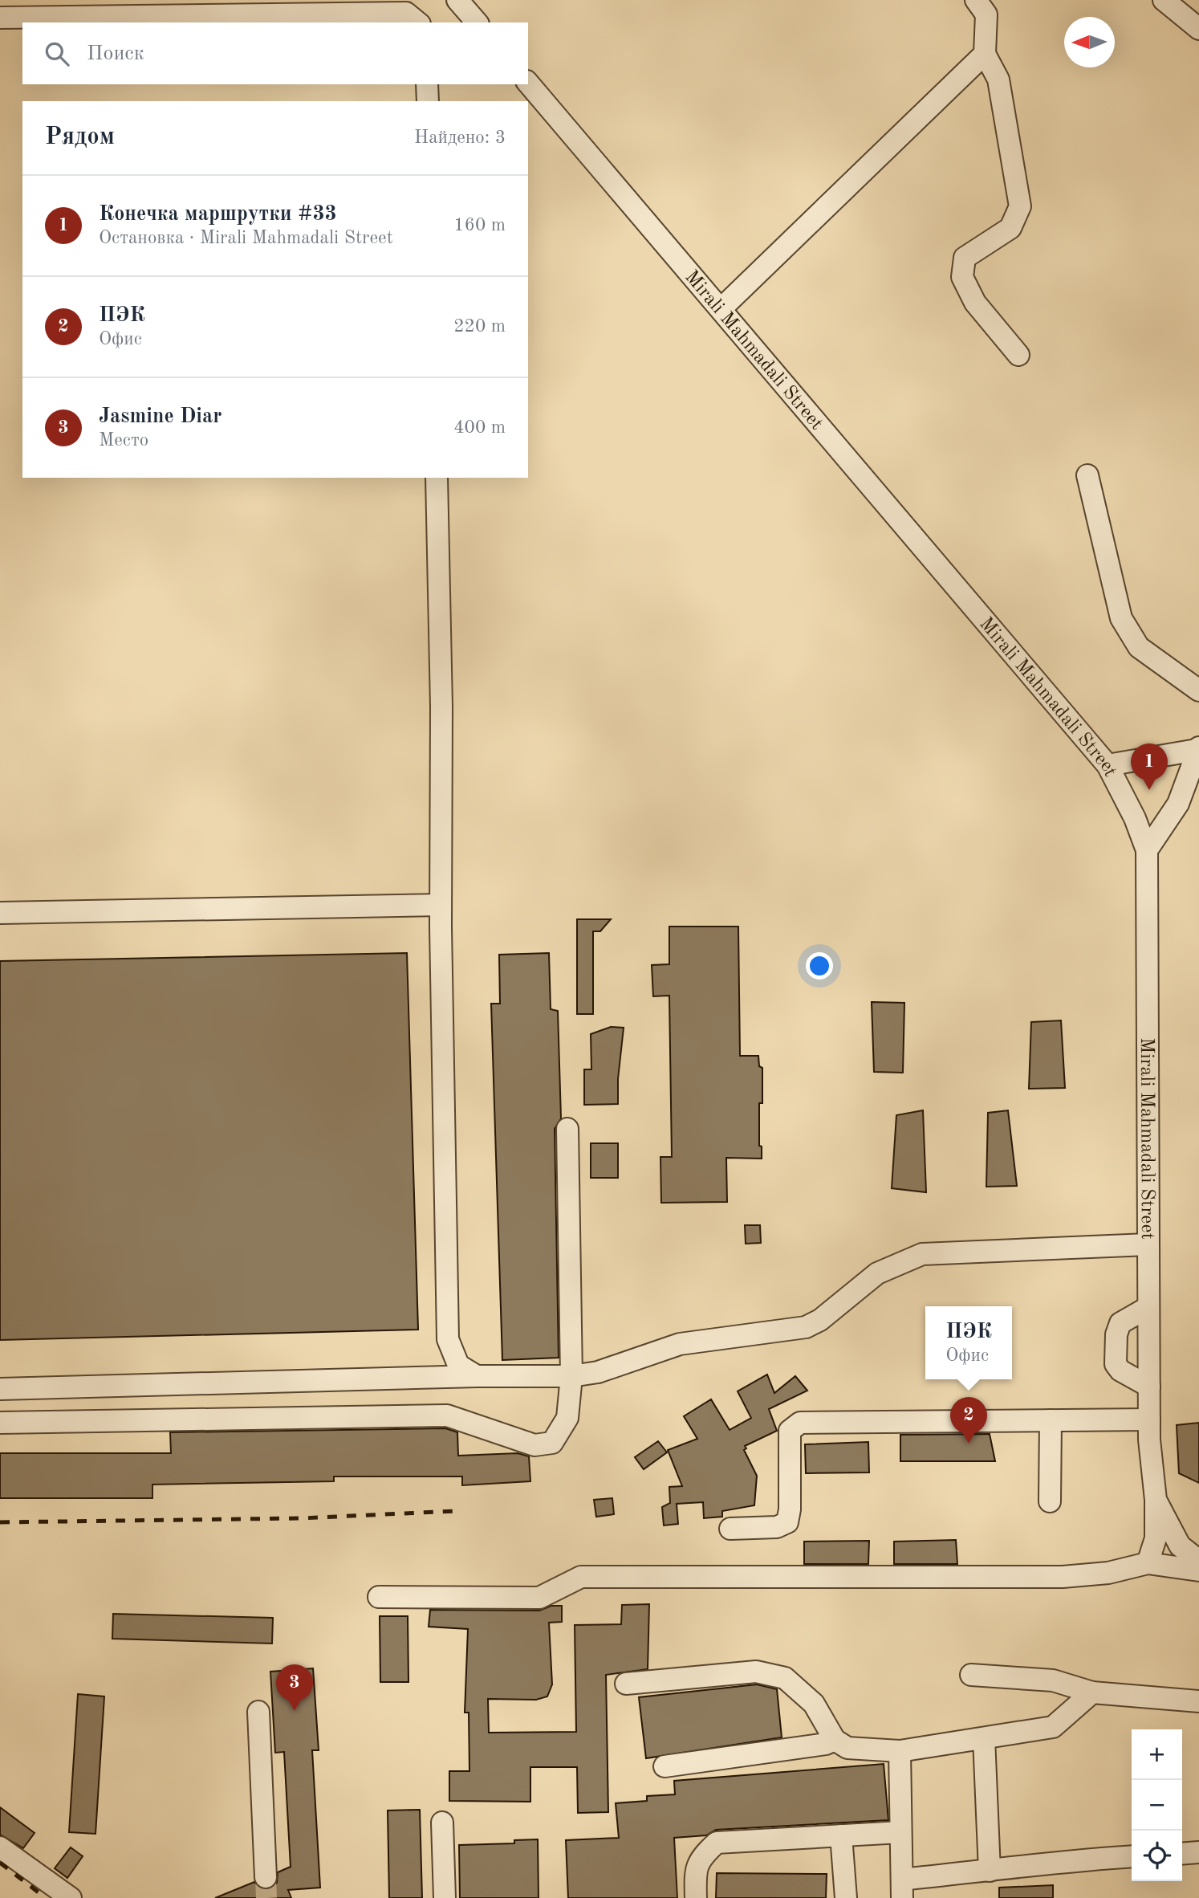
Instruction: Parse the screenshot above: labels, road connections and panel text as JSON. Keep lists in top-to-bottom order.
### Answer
{
  "streets": {
    "street": ["Mirali Mahmadali Street"]
  },
  "north": "left",
  "page": {
    "search": "Поиск",
    "heading": ["Рядом", "Найдено: 3"],
    "list": [
      {
        "mark": "1",
        "name": "Конечка маршрутки #33",
        "note": "Остановка · Mirali Mahmadali Street",
        "value": "160 m"
      },
      {
        "mark": "2",
        "name": "ПЭК",
        "note": "Офис",
        "value": "220 m"
      },
      {
        "mark": "3",
        "name": "Jasmine Diar",
        "note": "Место",
        "value": "400 m"
      }
    ],
    "pins": ["1", "2", "3"],
    "popup": ["ПЭК", "Офис"],
    "map_buttons": ["+", "−"]
  }
}
